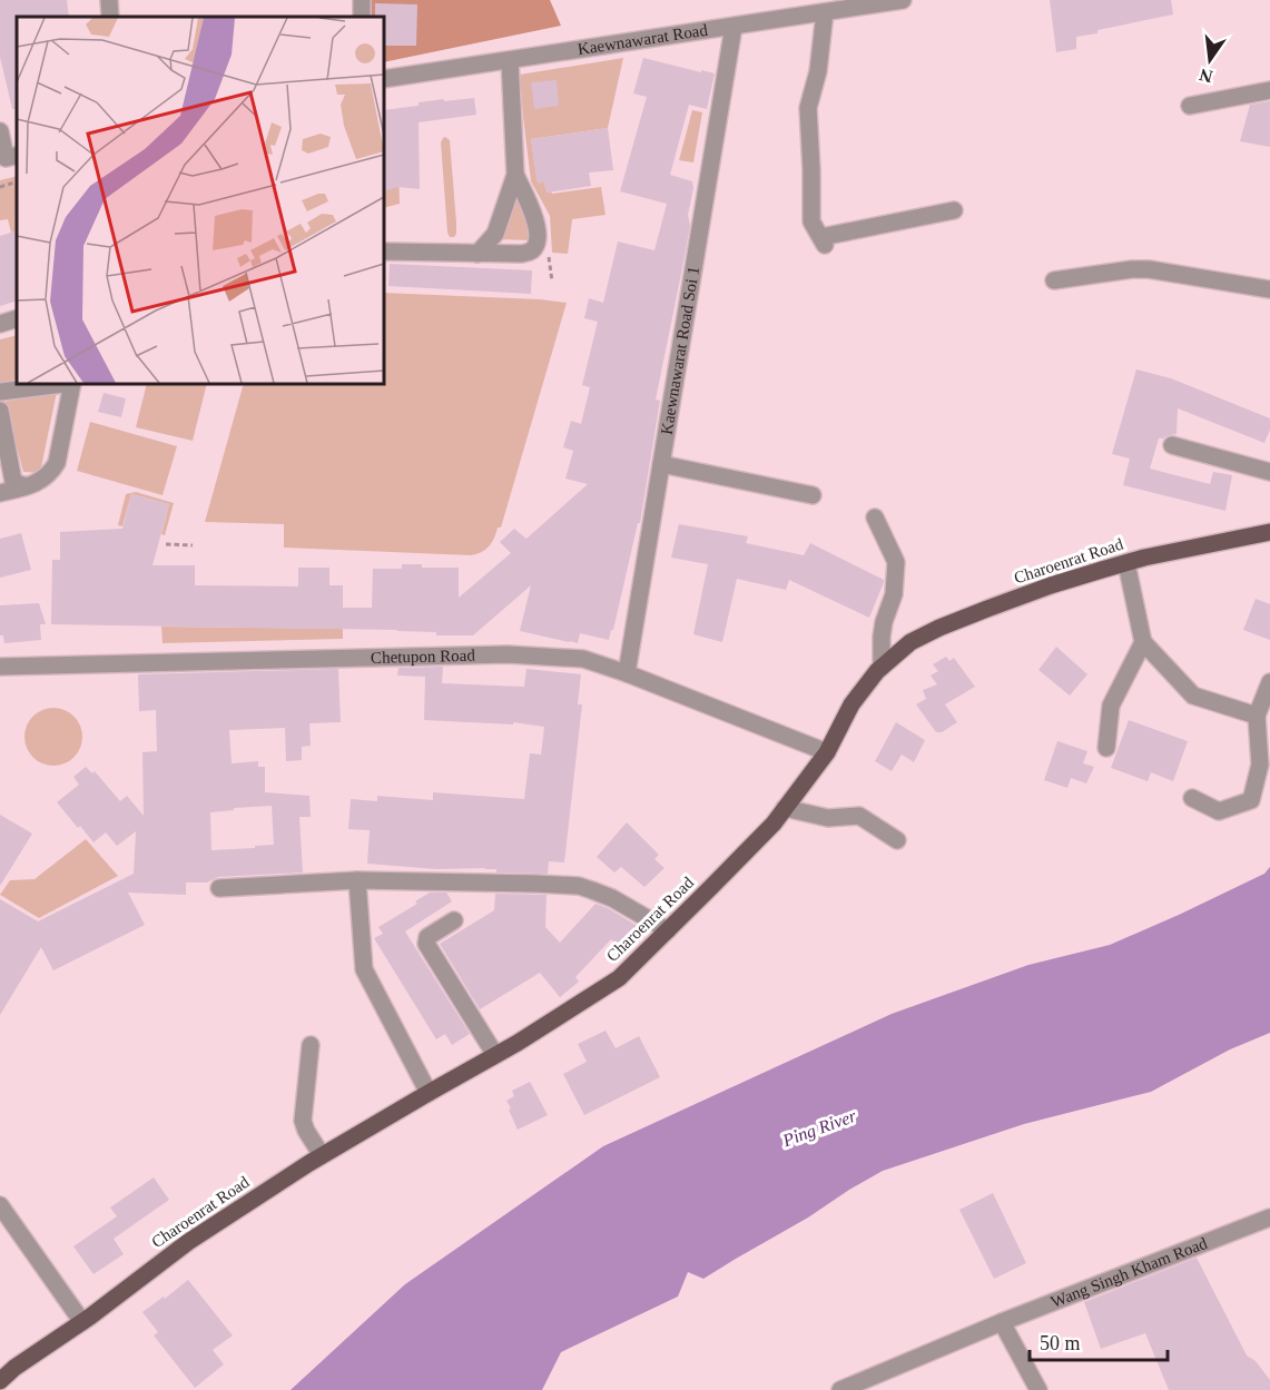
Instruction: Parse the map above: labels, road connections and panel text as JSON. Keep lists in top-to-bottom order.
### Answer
{
  "streets": {
    "main road": ["Charoenrat Road"],
    "street": [
      "Kaewnawarat Road",
      "Kaewnawarat Road Soi 1",
      "Chetupon Road",
      "Wang Singh Kham Road"
    ]
  },
  "crossings": [
    ["Kaewnawarat Road", "Kaewnawarat Road Soi 1"],
    ["Kaewnawarat Road Soi 1", "Chetupon Road"],
    ["Charoenrat Road", "Chetupon Road"]
  ],
  "water": ["Ping River"],
  "scale_bar": "50 m",
  "north": "bottom"
}
